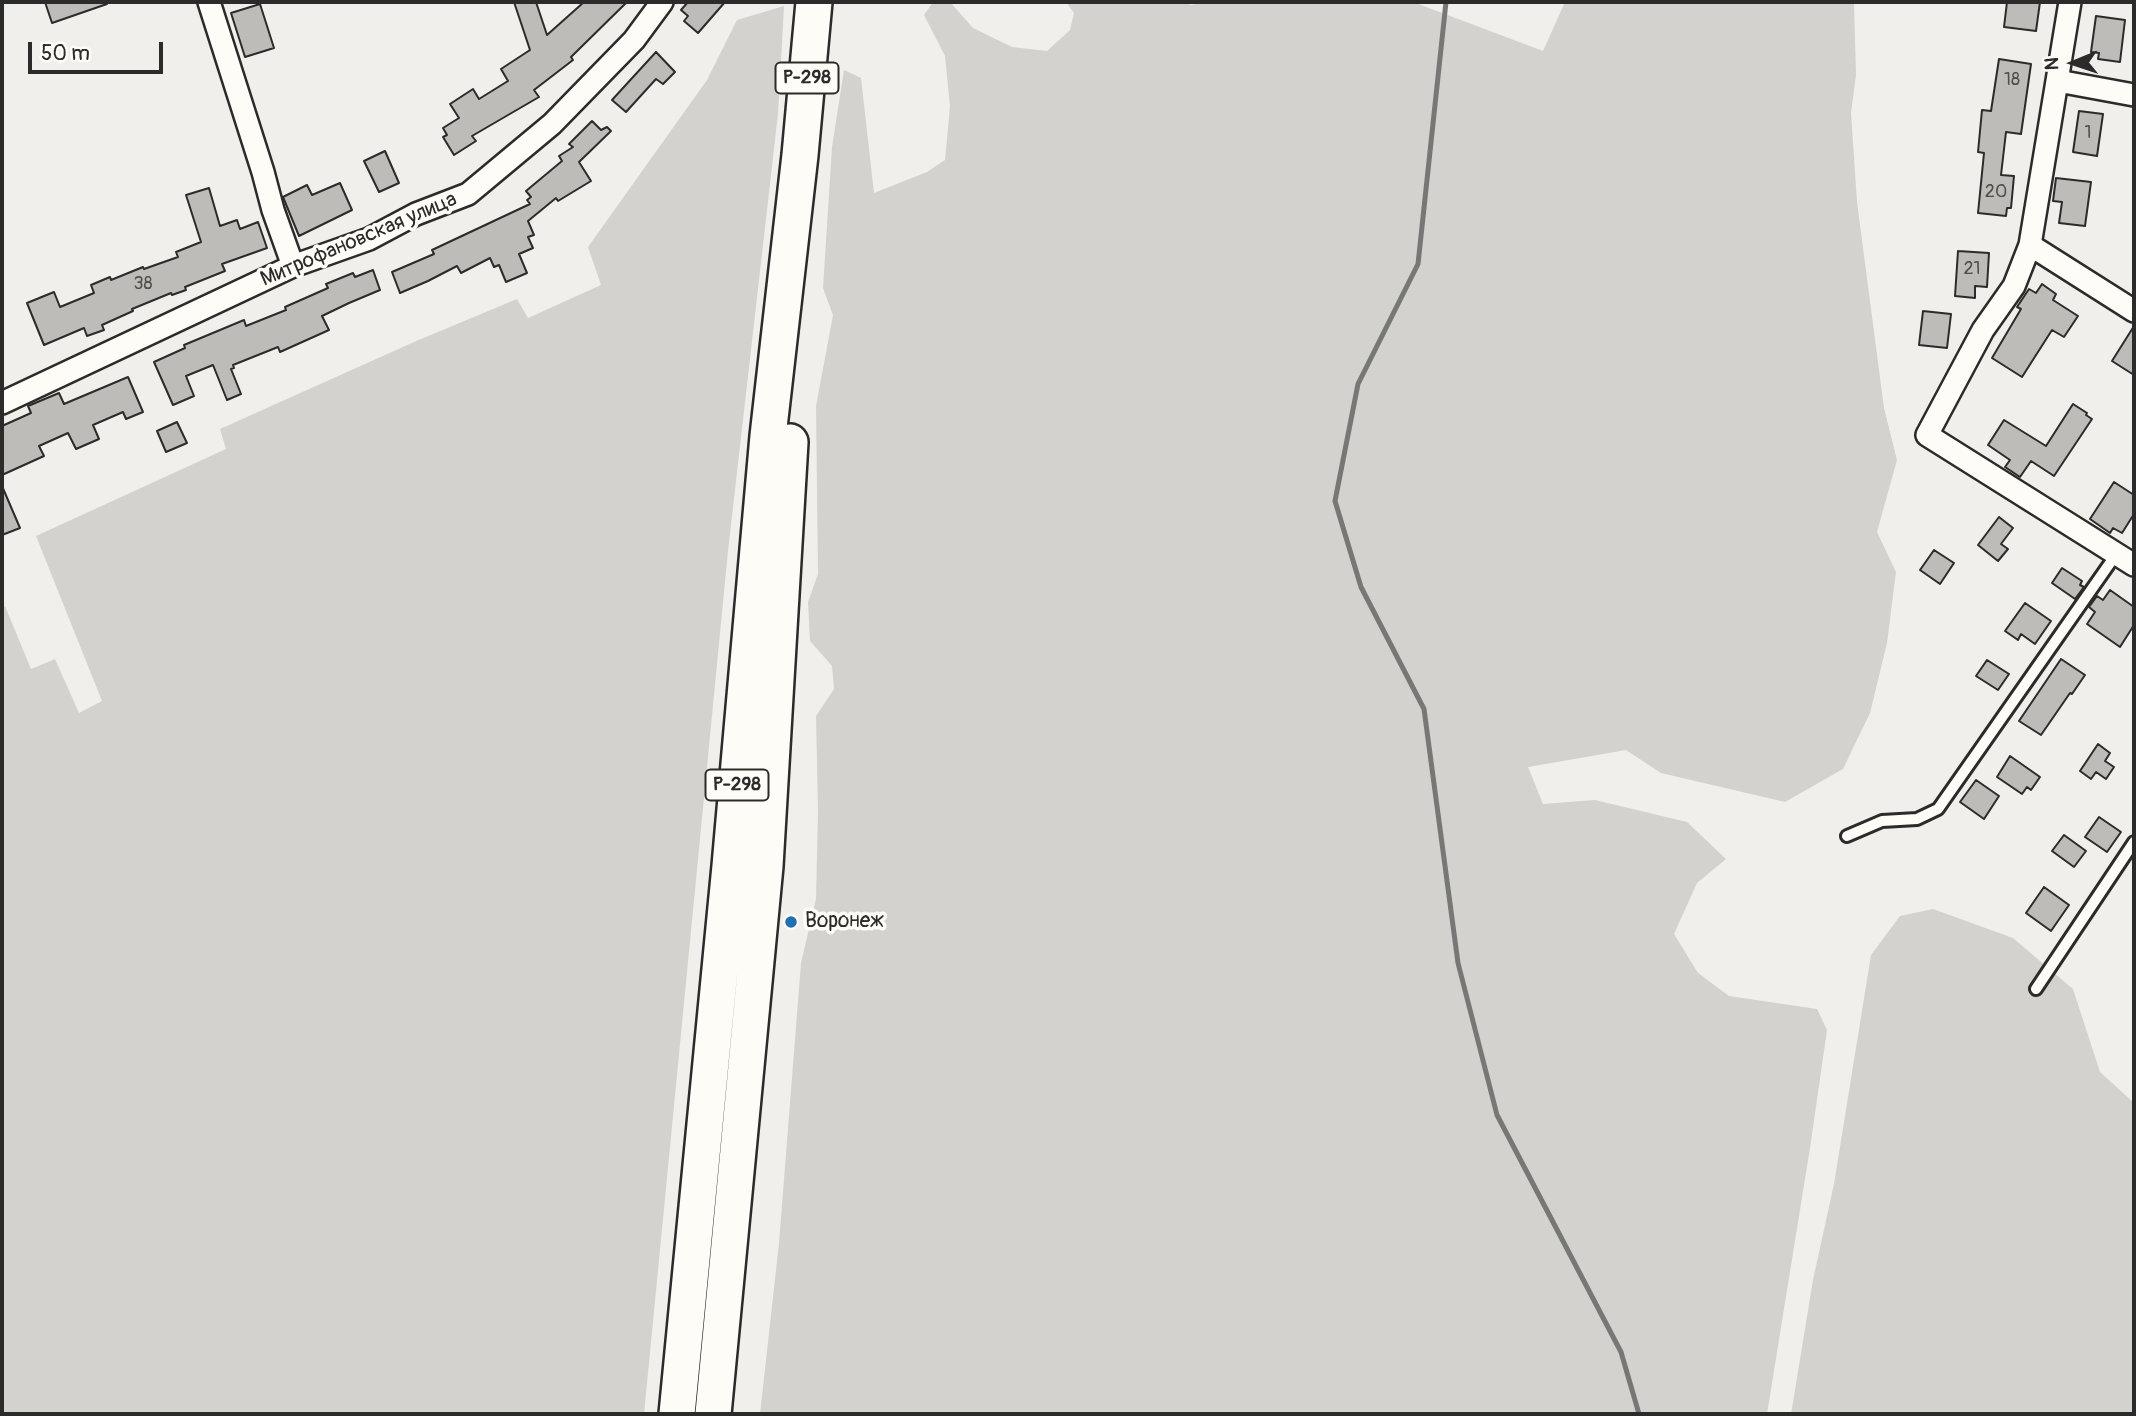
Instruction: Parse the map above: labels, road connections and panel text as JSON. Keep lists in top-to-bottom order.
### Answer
{
  "streets": {
    "highway": ["Р-298"],
    "street": ["Митрофановская улица"]
  },
  "places": ["Воронеж"],
  "house_numbers": [
    "18",
    "1",
    "20",
    "21",
    "38"
  ],
  "scale_bar": "50 m",
  "north": "left"
}
